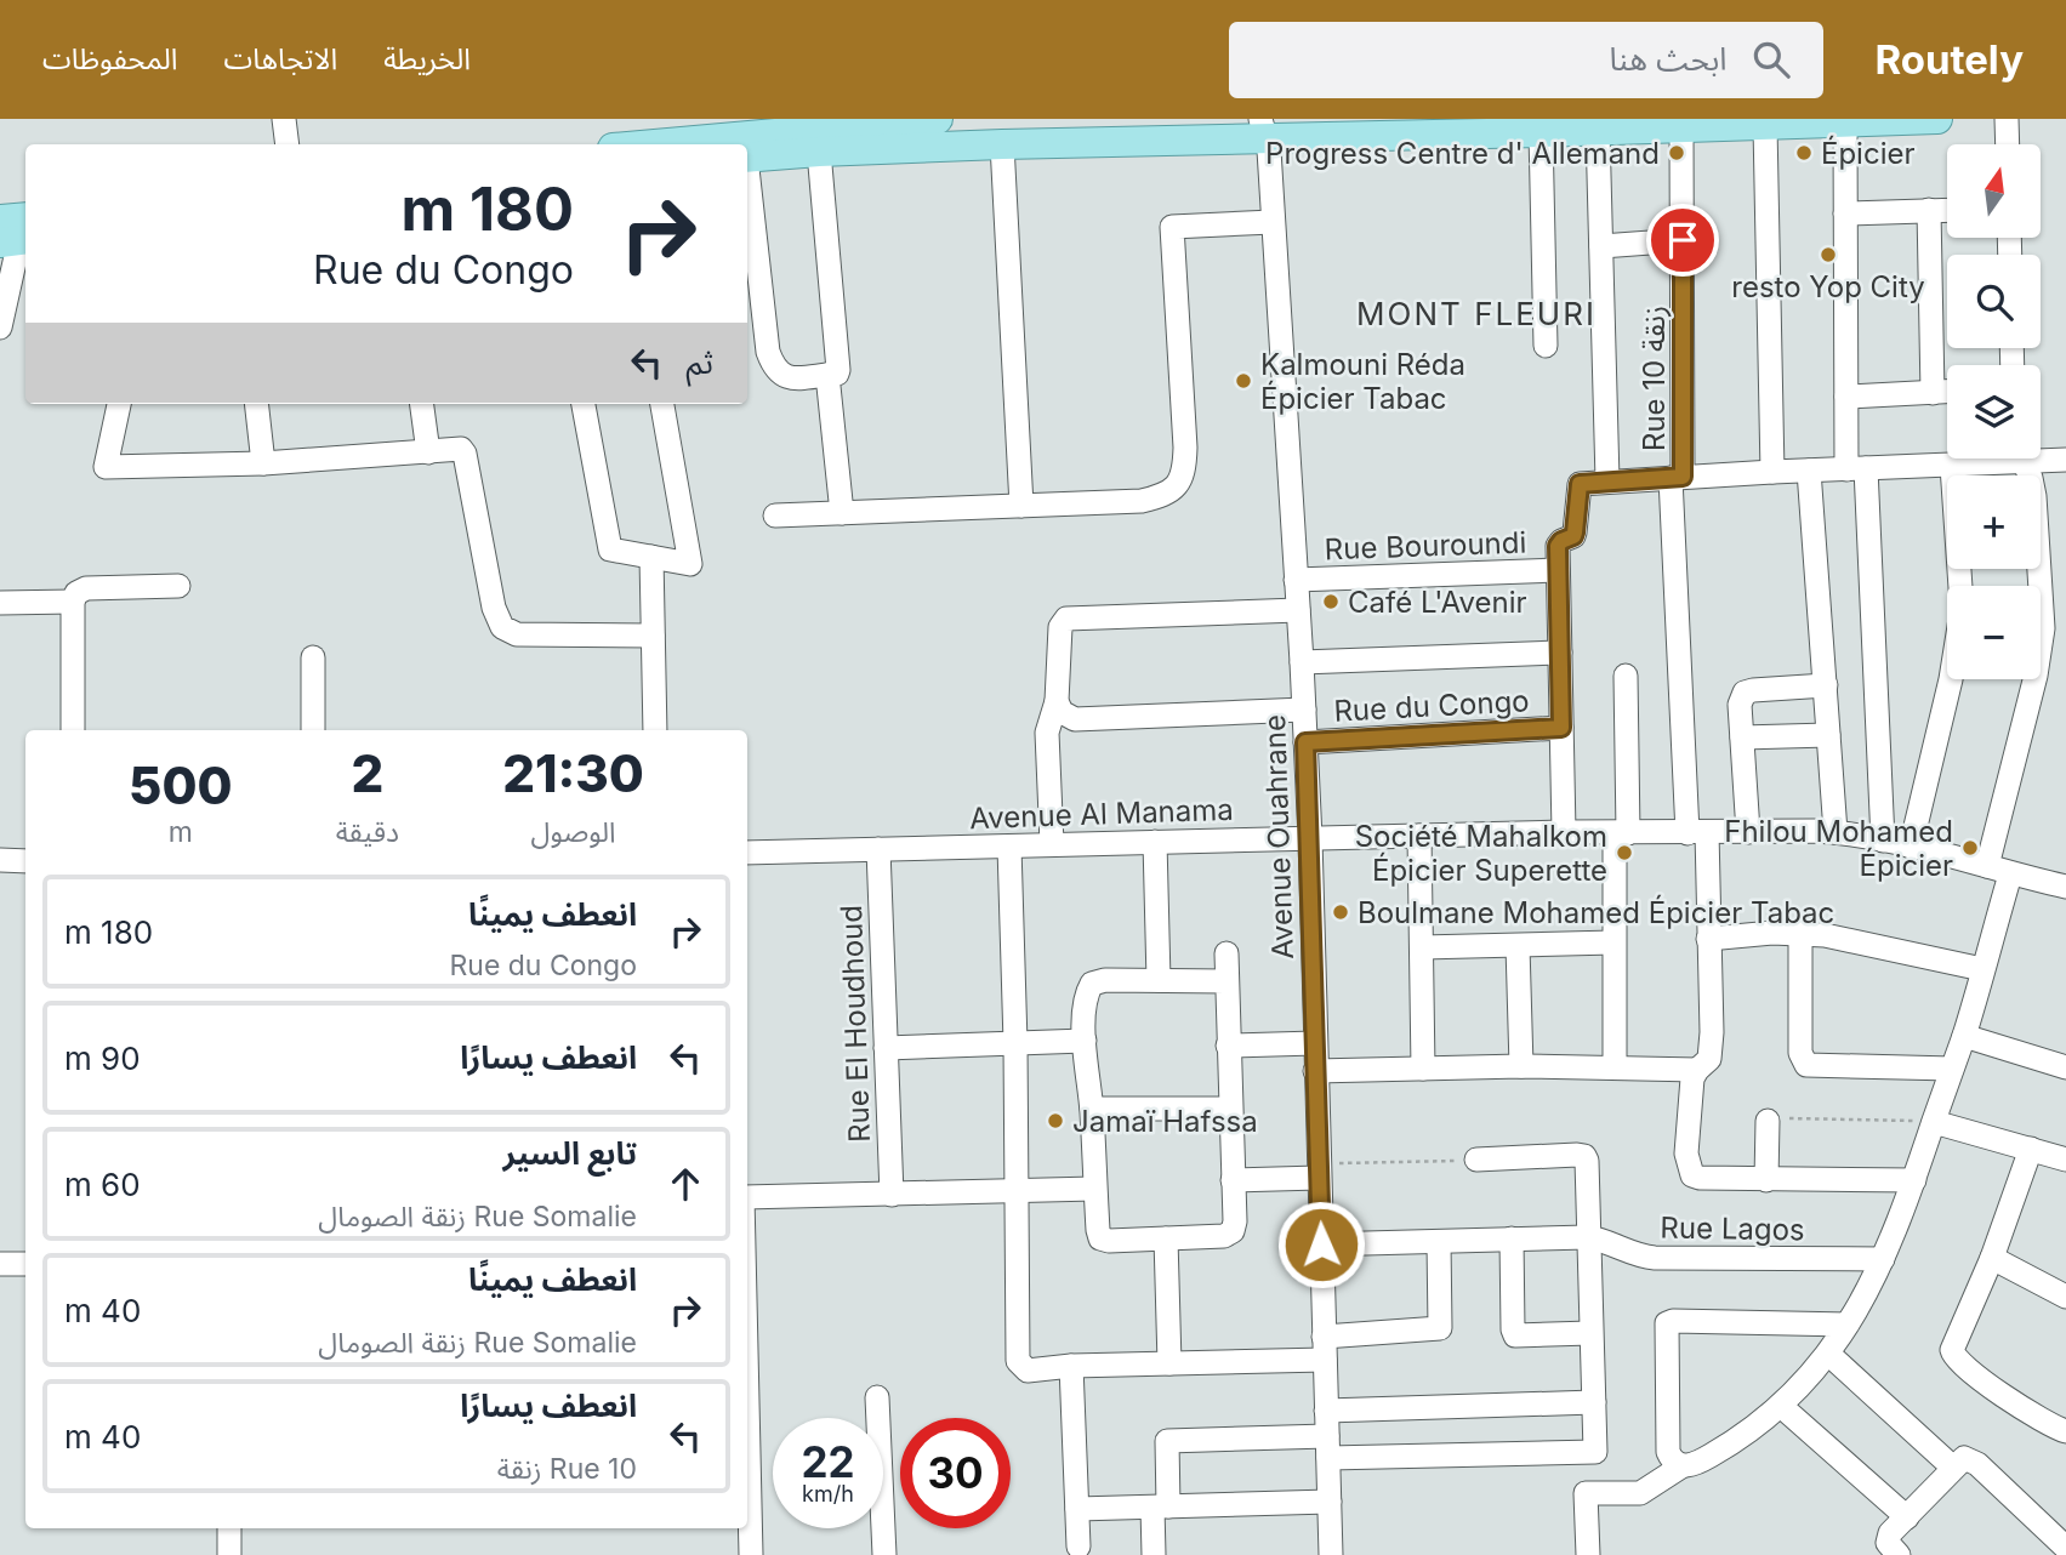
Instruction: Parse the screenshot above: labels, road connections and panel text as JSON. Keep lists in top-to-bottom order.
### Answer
{
  "streets": {
    "street": [
      "Rue 10 زنقة",
      "Rue Bouroundi",
      "Rue du Congo",
      "Avenue Al Manama",
      "Avenue Ouahrane",
      "Rue El Houdhoud",
      "Rue Lagos"
    ]
  },
  "crossings": [
    ["Rue 10 زنقة", "Avenue Al Manama"],
    ["Rue Bouroundi", "Avenue Ouahrane"],
    ["Rue du Congo", "Avenue Ouahrane"],
    ["Avenue Al Manama", "Avenue Ouahrane"],
    ["Avenue Al Manama", "Rue El Houdhoud"],
    ["Avenue Ouahrane", "Rue Lagos"]
  ],
  "districts": ["MONT FLEURI"],
  "places": [
    "Progress Centre d' Allemand",
    "Épicier",
    "resto Yop City",
    "Kalmouni Réda Épicier Tabac",
    "Café L'Avenir",
    "Fhilou Mohamed Épicier",
    "Société Mahalkom Épicier Superette",
    "Boulmane Mohamed Épicier Tabac",
    "Jamaï Hafssa"
  ],
  "north": "top",
  "page": {
    "header": "Routely",
    "search": "ابحث هنا",
    "nav": ["الخريطة", "الاتجاهات", "المحفوظات"],
    "map_buttons": ["+", "−"],
    "turn": ["180 m", "Rue du Congo"],
    "then": "ثم",
    "eta": [
      "21:30",
      "الوصول",
      "2",
      "دقيقة",
      "500",
      "m"
    ],
    "list": [
      {
        "name": "انعطف يمينًا",
        "note": "Rue du Congo",
        "value": "180 m"
      },
      {
        "name": "انعطف يسارًا",
        "value": "90 m"
      },
      {
        "name": "تابع السير",
        "note": "Rue Somalie زنقة الصومال",
        "value": "60 m"
      },
      {
        "name": "انعطف يمينًا",
        "note": "Rue Somalie زنقة الصومال",
        "value": "40 m"
      },
      {
        "name": "انعطف يسارًا",
        "note": "Rue 10 زنقة",
        "value": "40 m"
      }
    ],
    "speed": "22 km/h",
    "limit": "30"
  }
}
